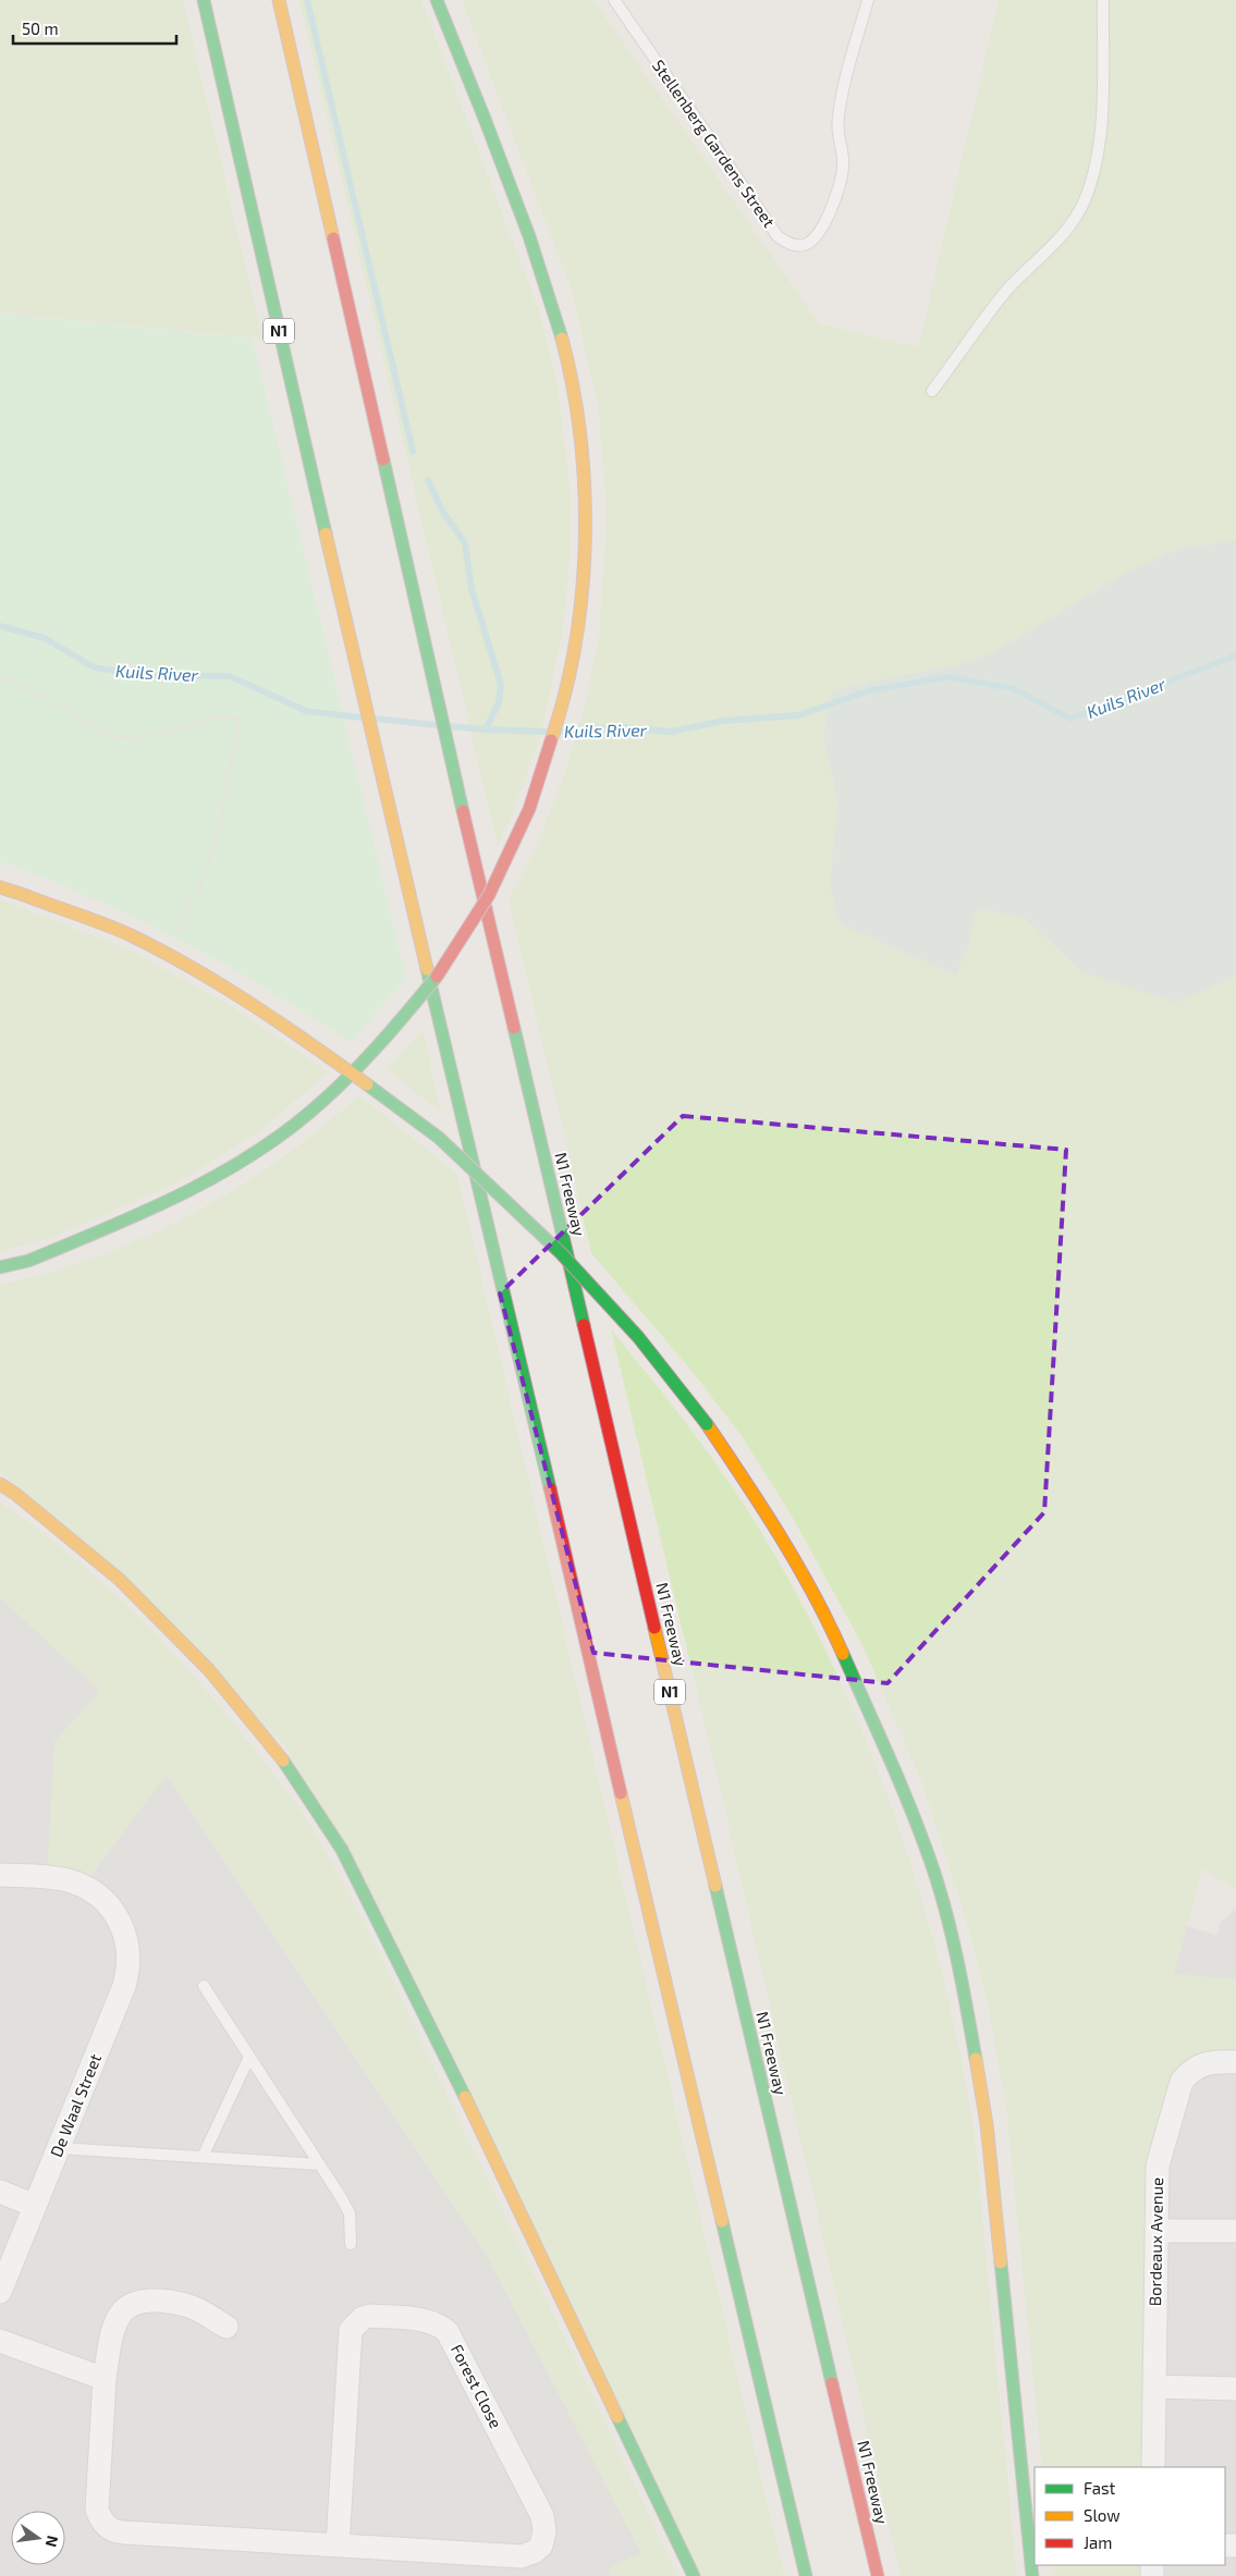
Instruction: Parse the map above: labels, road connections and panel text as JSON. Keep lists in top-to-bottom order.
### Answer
{
  "streets": {
    "highway": ["N1", "N1 Freeway"],
    "street": ["De Waal Street", "Bordeaux Avenue", "Forest Close"],
    "lane": ["Stellenberg Gardens Street"]
  },
  "water": ["Kuils River"],
  "legend": ["Fast", "Slow", "Jam"],
  "scale_bar": "50 m",
  "north": "right"
}
